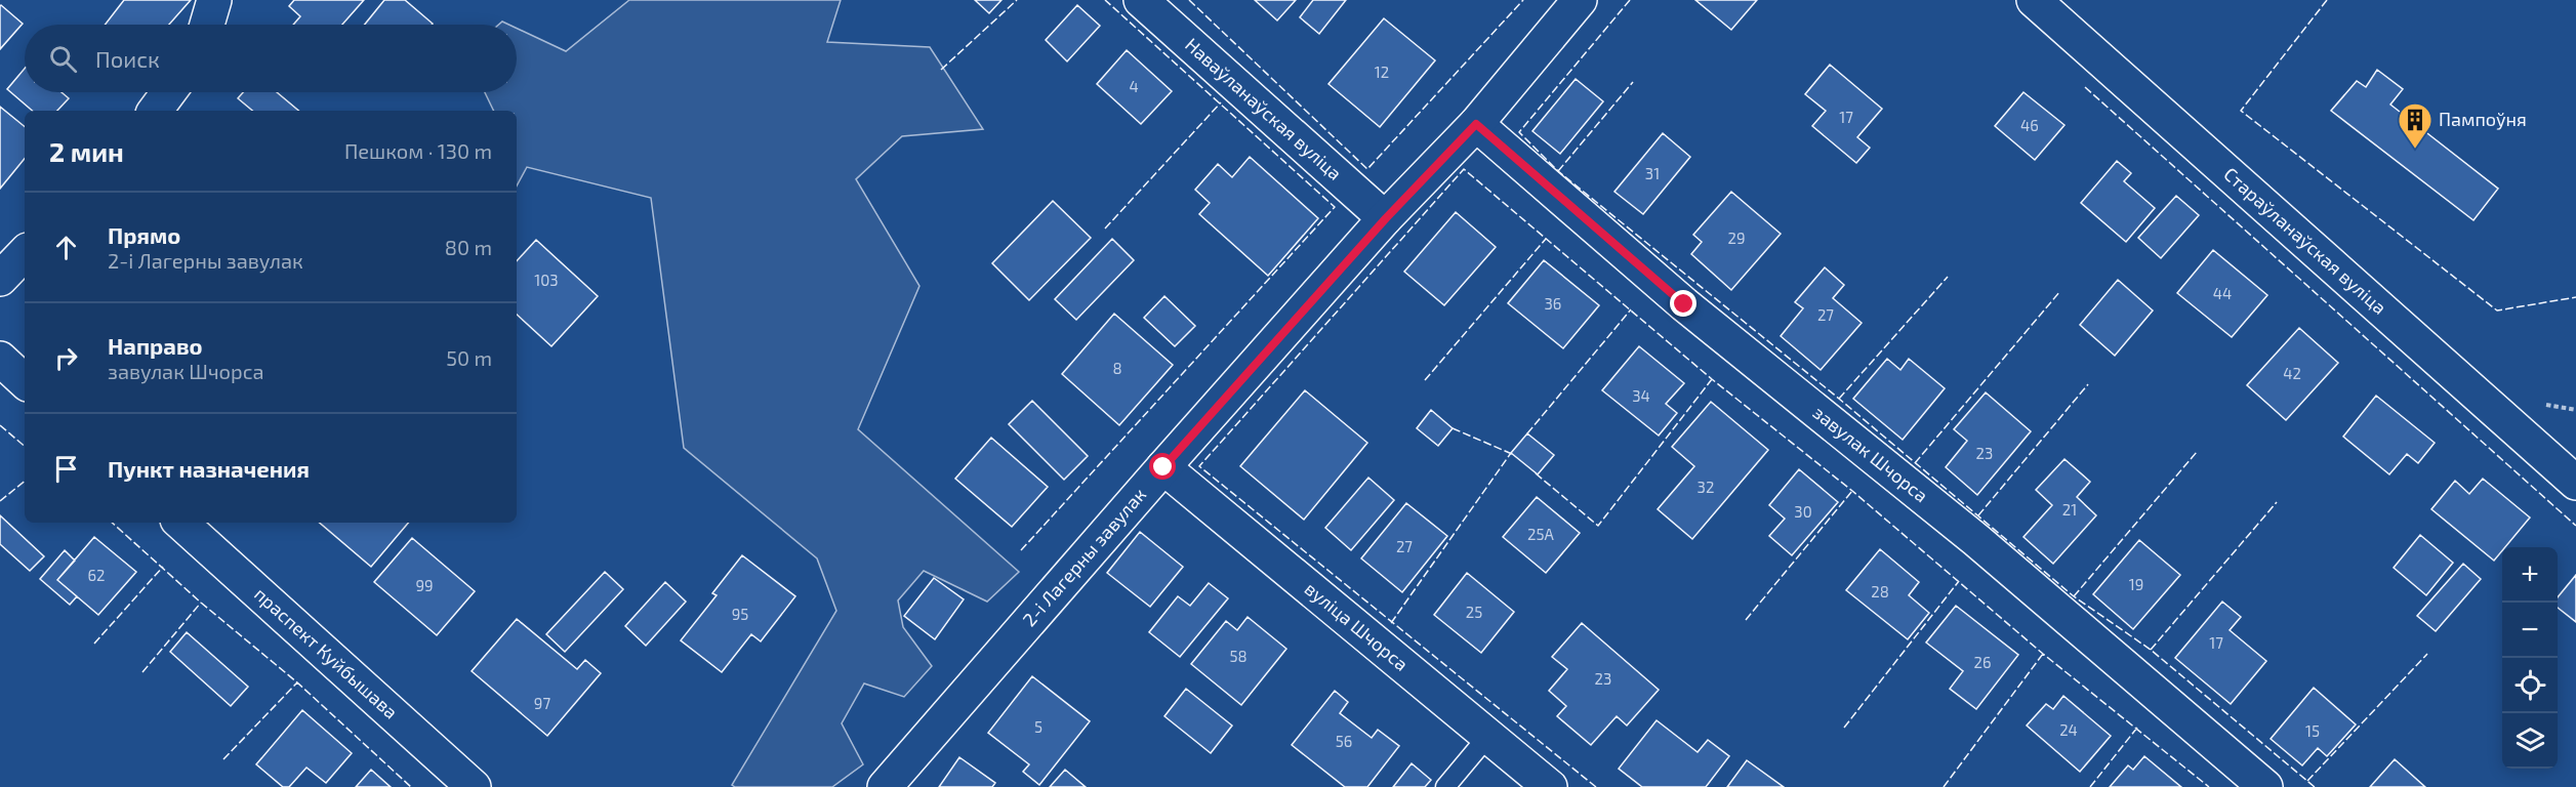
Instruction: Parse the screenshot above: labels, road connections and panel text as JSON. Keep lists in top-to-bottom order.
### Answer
{
  "streets": {
    "street": [
      "Наваўланаўская вуліца",
      "Стараўланаўская вуліца",
      "завулак Шчорса",
      "2-і Лагерны завулак",
      "вуліца Шчорса",
      "праспект Куйбышава"
    ]
  },
  "crossings": [
    ["Наваўланаўская вуліца", "2-і Лагерны завулак"],
    ["завулак Шчорса", "2-і Лагерны завулак"],
    ["2-і Лагерны завулак", "вуліца Шчорса"]
  ],
  "places": {
    "building": ["Пампоўня"]
  },
  "house_numbers": [
    "12",
    "4",
    "17",
    "46",
    "31",
    "29",
    "103",
    "44",
    "36",
    "27",
    "8",
    "42",
    "34",
    "23",
    "32",
    "21",
    "30",
    "25А",
    "27",
    "62",
    "19",
    "99",
    "28",
    "25",
    "95",
    "17",
    "58",
    "26",
    "23",
    "97",
    "5",
    "24",
    "15",
    "56"
  ],
  "page": {
    "search": "Поиск",
    "heading": ["2 мин", "Пешком · 130 m"],
    "list": [
      ["Прямо", "2-і Лагерны завулак", "80 m"],
      ["Направо", "завулак Шчорса", "50 m"],
      "Пункт назначения"
    ],
    "map_buttons": ["+", "−"]
  }
}
